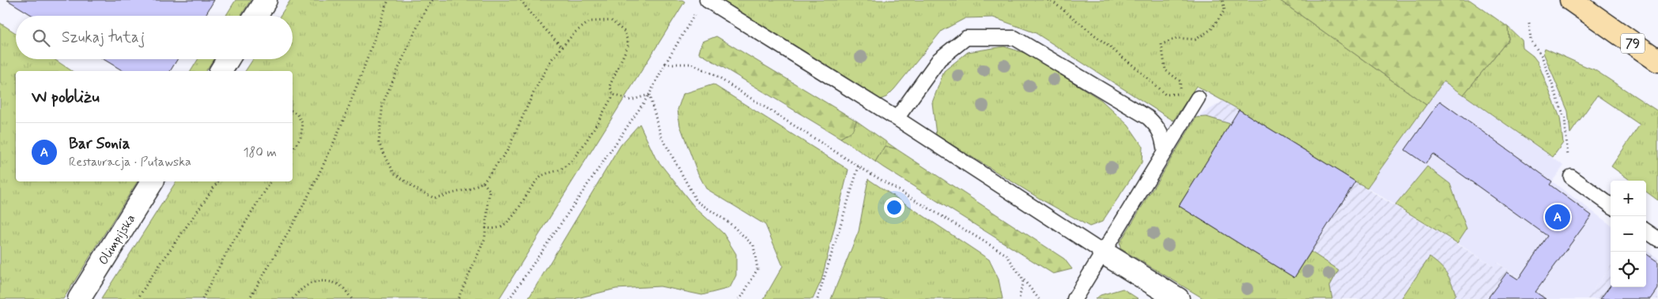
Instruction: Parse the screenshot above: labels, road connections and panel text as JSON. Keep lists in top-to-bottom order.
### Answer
{
  "streets": {
    "main road": ["79"],
    "street": ["Olimpijska"]
  },
  "page": {
    "search": "Szukaj tutaj",
    "heading": "W pobliżu",
    "list": [
      {
        "mark": "A",
        "name": "Bar Sonia",
        "note": "Restauracja · Puławska",
        "value": "180 m"
      }
    ],
    "map_buttons": ["+", "−"],
    "pins": "A"
  }
}
